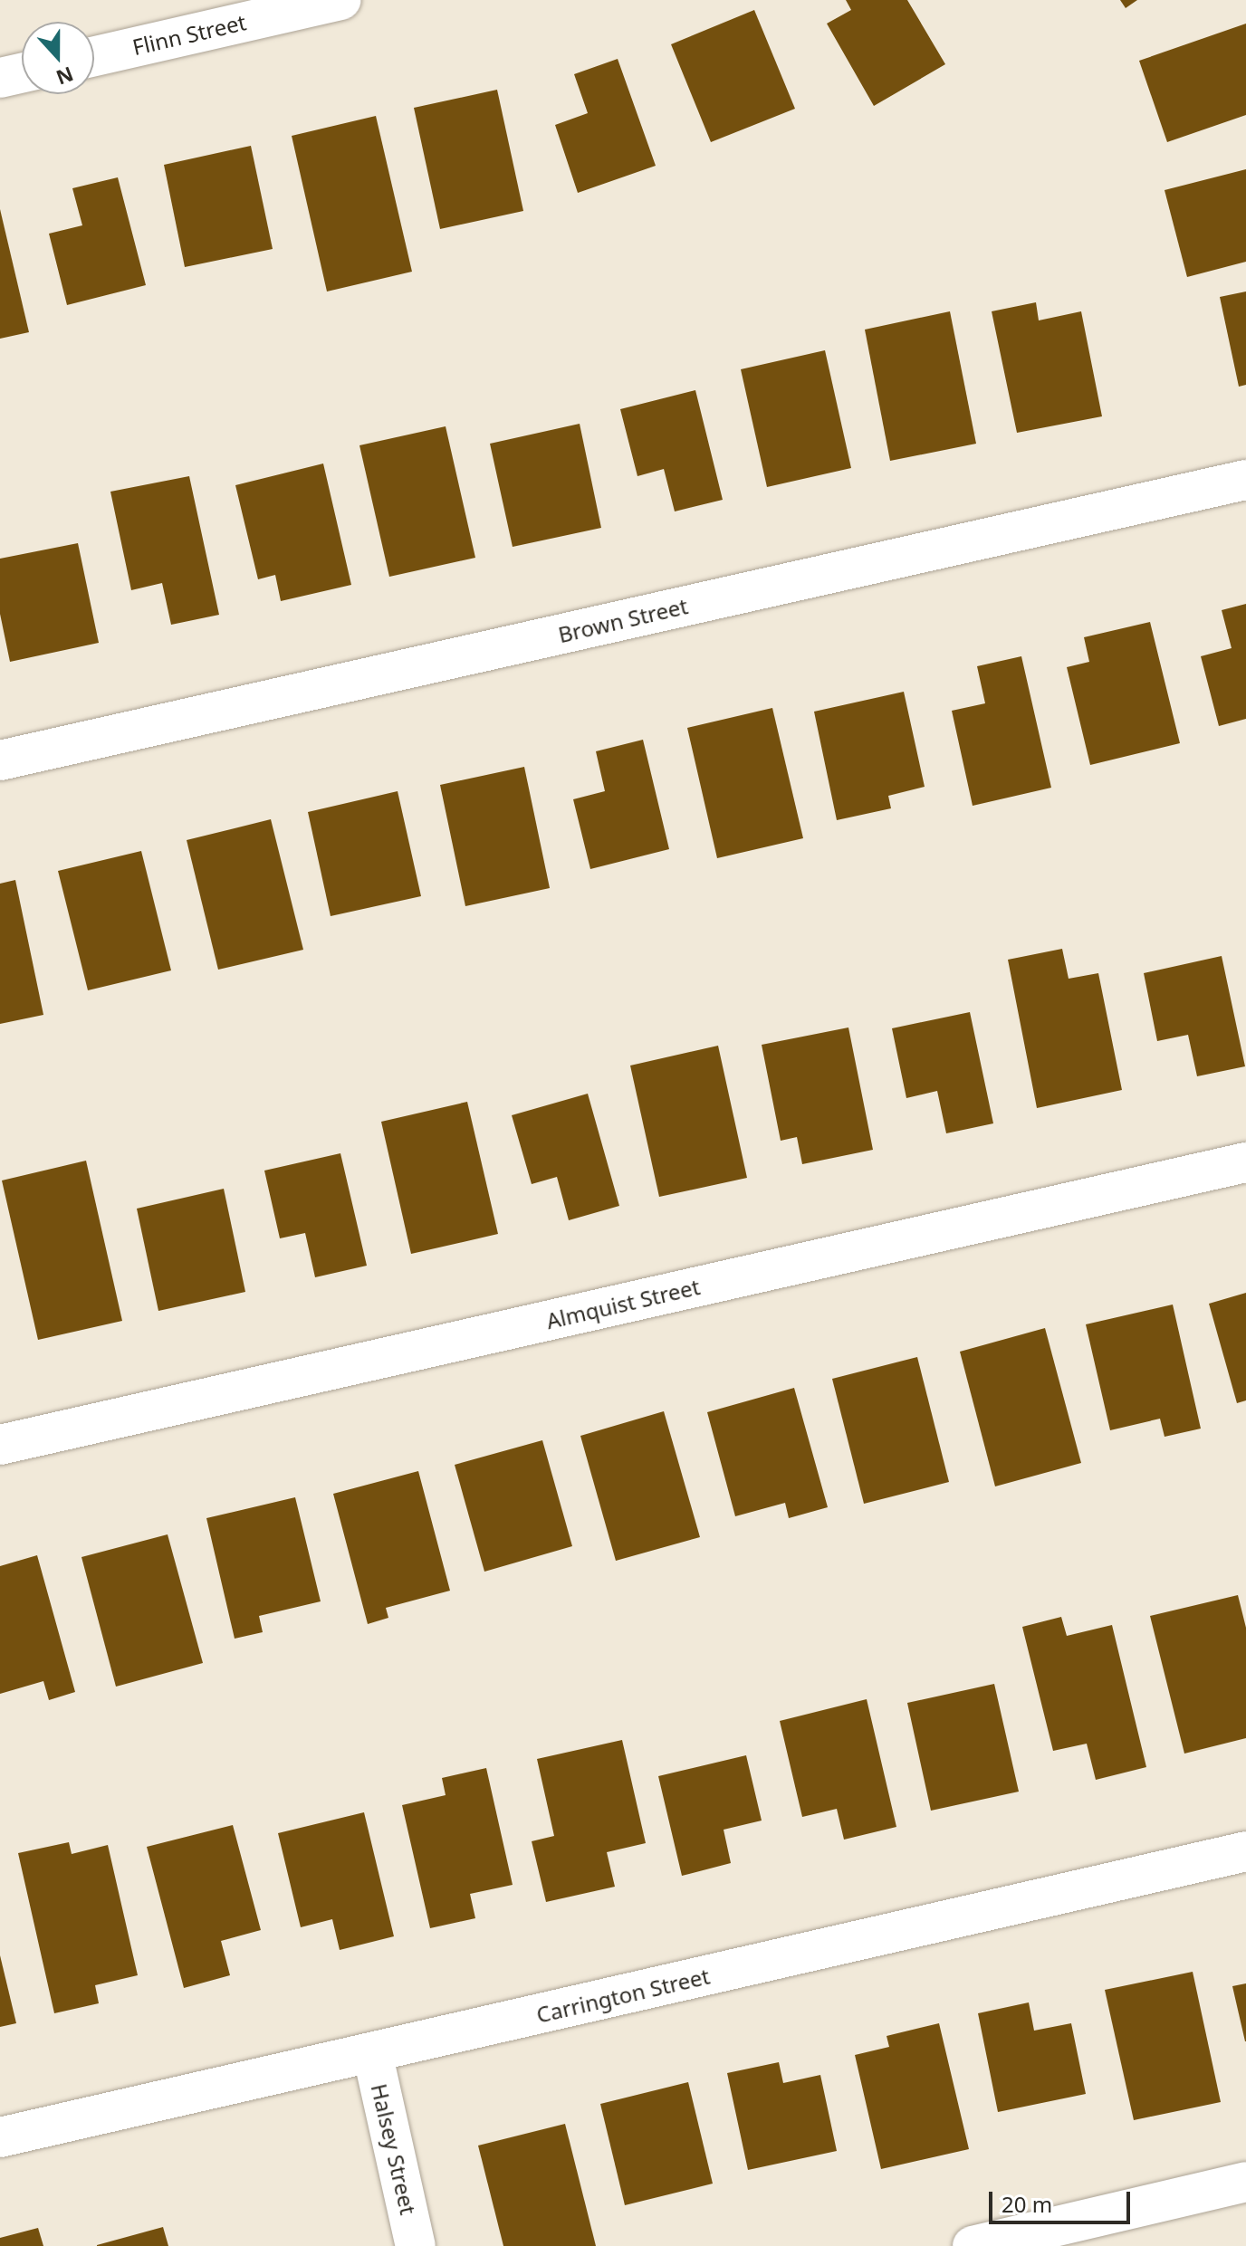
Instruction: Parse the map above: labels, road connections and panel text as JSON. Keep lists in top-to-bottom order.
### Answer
{
  "streets": {
    "street": [
      "Flinn Street",
      "Brown Street",
      "Almquist Street",
      "Carrington Street",
      "Halsey Street"
    ]
  },
  "crossings": [
    ["Carrington Street", "Halsey Street"]
  ],
  "scale_bar": "20 m",
  "north": "bottom"
}
